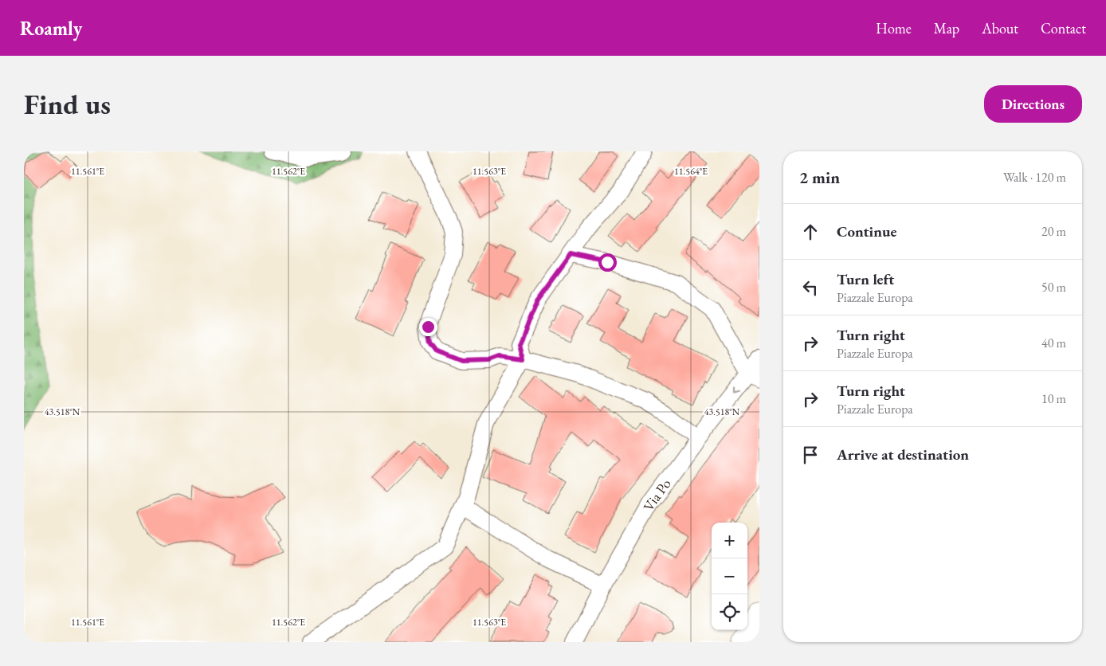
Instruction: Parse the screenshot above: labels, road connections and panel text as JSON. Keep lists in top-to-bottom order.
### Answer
{
  "streets": {
    "street": ["Via Po"]
  },
  "page": {
    "header": "Roamly",
    "nav": [
      "Home",
      "Map",
      "About",
      "Contact"
    ],
    "buttons": "Directions",
    "title": "Find us",
    "heading": ["2 min", "Walk · 120 m"],
    "list": [
      ["Continue", "20 m"],
      ["Turn left", "Piazzale Europa", "50 m"],
      ["Turn right", "Piazzale Europa", "40 m"],
      ["Turn right", "Piazzale Europa", "10 m"],
      "Arrive at destination"
    ],
    "map_buttons": ["+", "−"]
  },
  "coordinates": [
    "11.561°E",
    "11.562°E",
    "11.563°E",
    "11.564°E",
    "43.518°N"
  ]
}
